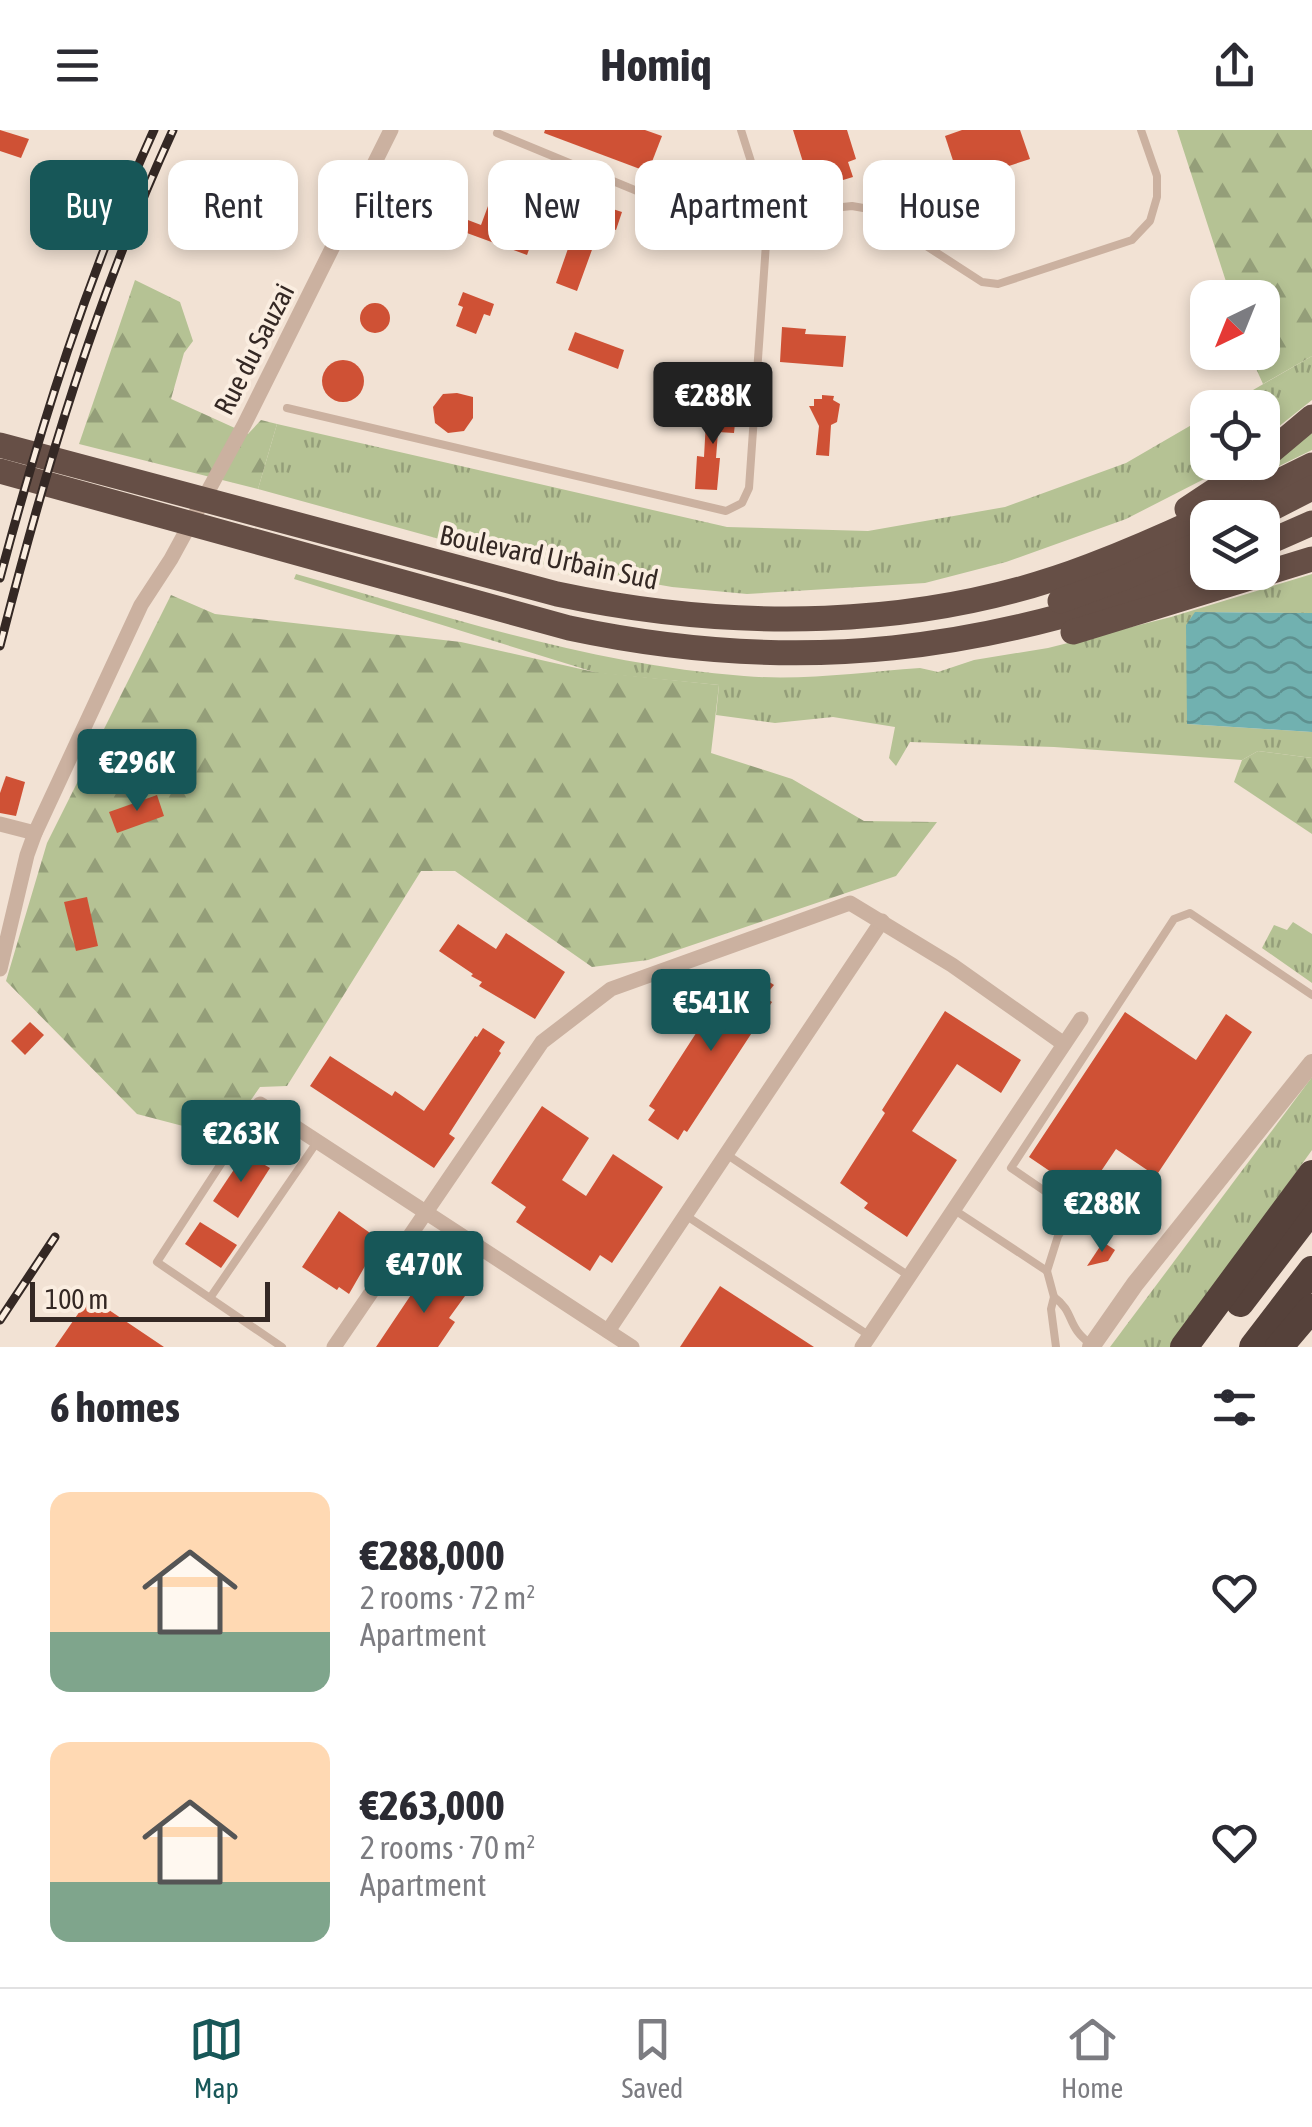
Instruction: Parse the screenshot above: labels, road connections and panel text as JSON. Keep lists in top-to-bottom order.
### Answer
{
  "streets": {
    "highway": ["Boulevard Urbain Sud"],
    "street": ["Rue du Sauzai"]
  },
  "scale_bar": "100 m",
  "north": "bottom left",
  "page": {
    "header": "Homiq",
    "chip": [
      "Buy",
      "Rent",
      "Filters",
      "New",
      "Apartment",
      "House"
    ],
    "price": [
      "€288K",
      "€296K",
      "€541K",
      "€263K",
      "€288K",
      "€470K"
    ],
    "scale": "100 m",
    "heading": "6 homes",
    "list": [
      {
        "name": "€288,000",
        "note": "2 rooms · 72 m² · Apartment"
      },
      {
        "name": "€263,000",
        "note": "2 rooms · 70 m² · Apartment"
      }
    ],
    "tabs": ["Map", "Saved", "Home"]
  }
}
